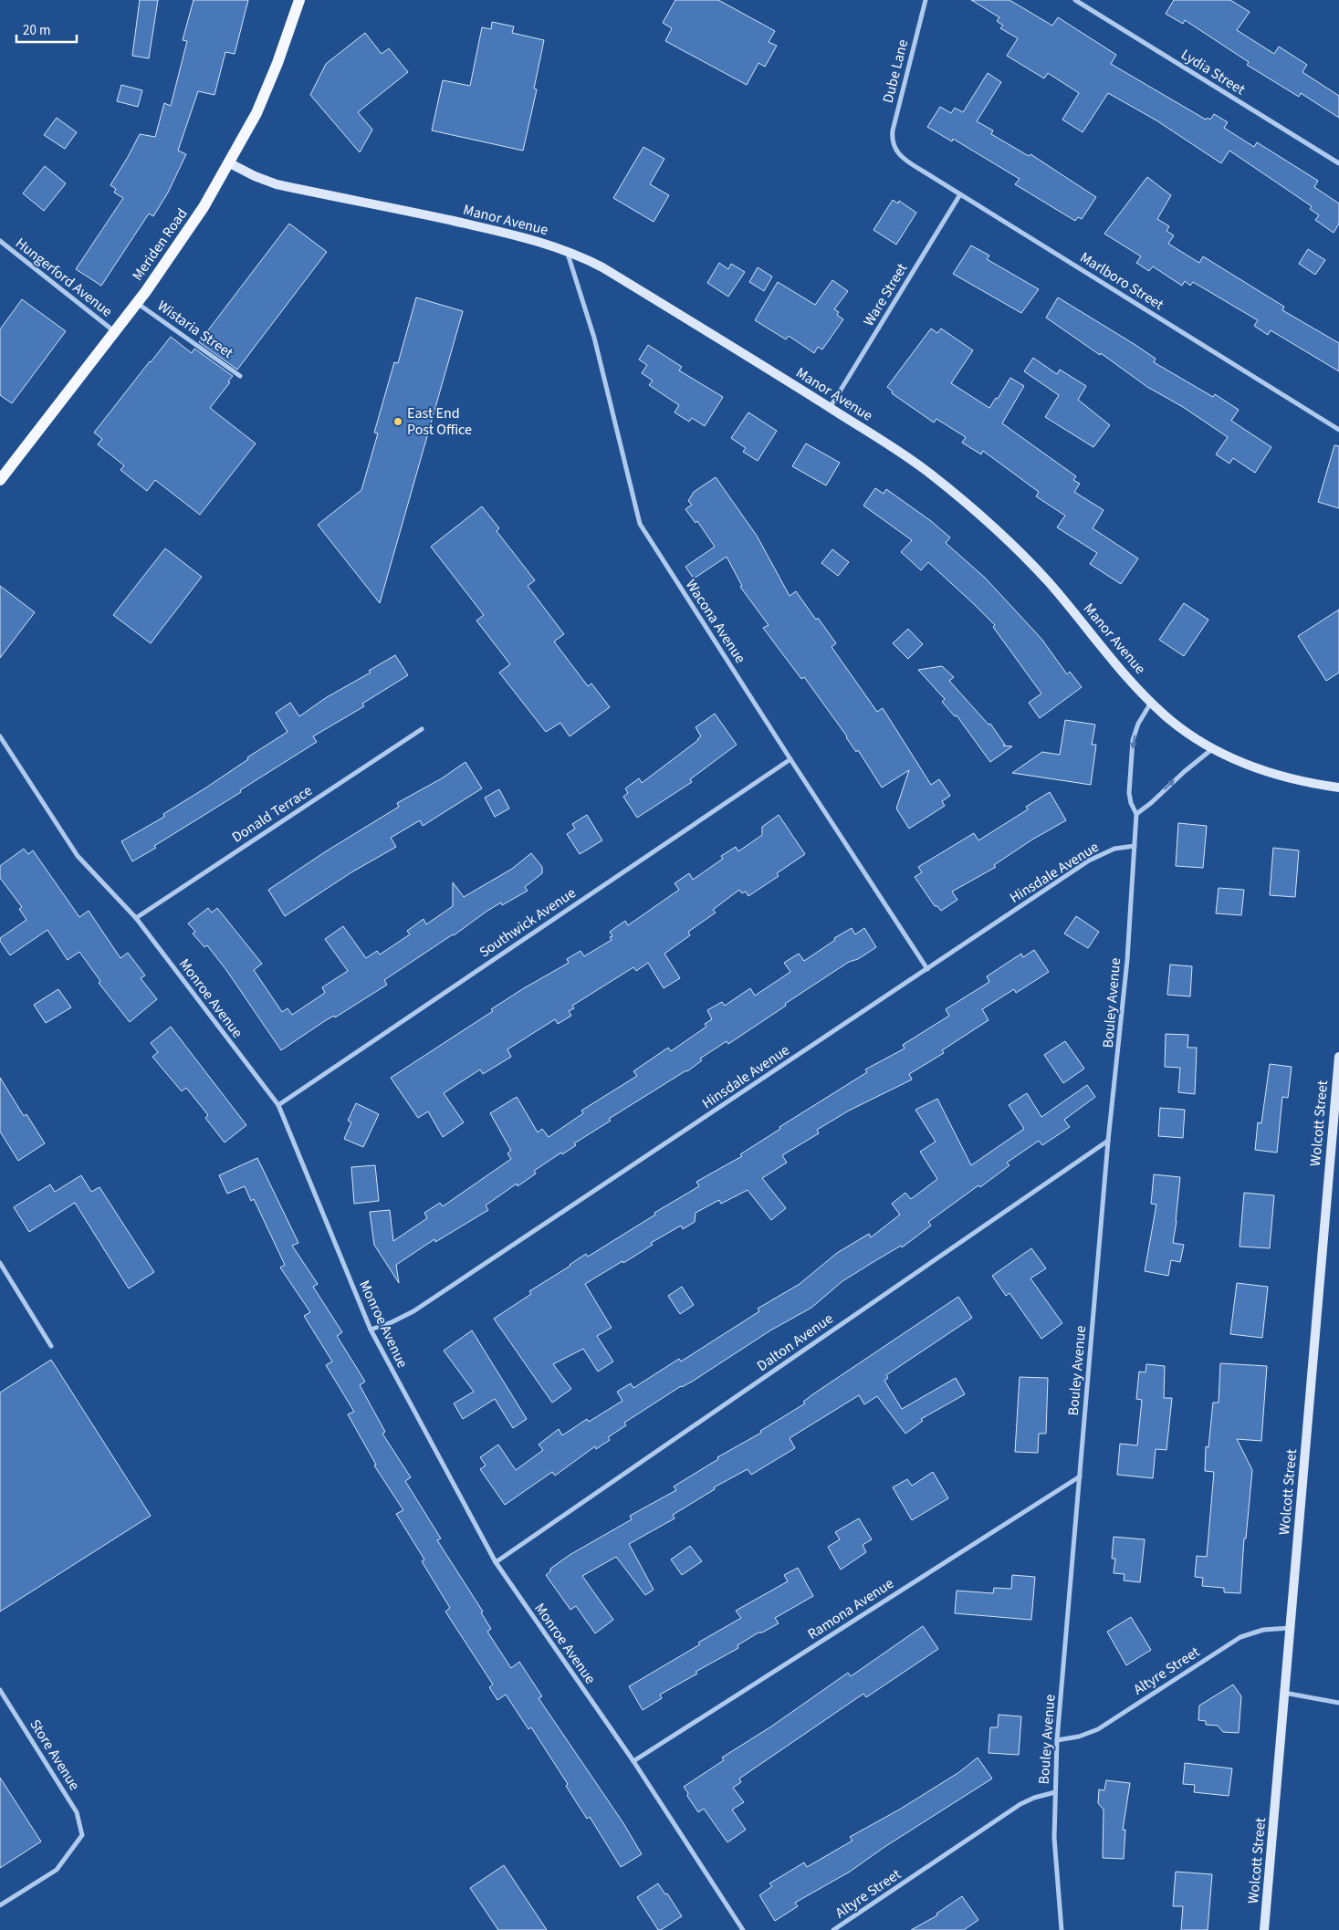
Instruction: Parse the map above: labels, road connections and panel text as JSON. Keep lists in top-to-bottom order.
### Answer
{
  "streets": {
    "main road": ["Manor Avenue", "Meriden Road", "Wolcott Street"],
    "street": [
      "Dube Lane",
      "Lydia Street",
      "Hungerford Avenue",
      "Marlboro Street",
      "Ware Street",
      "Wistaria Street",
      "Wacona Avenue",
      "Donald Terrace",
      "Hinsdale Avenue",
      "Southwick Avenue",
      "Monroe Avenue",
      "Bouley Avenue",
      "Dalton Avenue",
      "Ramona Avenue",
      "Altyre Street",
      "Store Avenue"
    ]
  },
  "crossings": [
    ["Dube Lane", "Marlboro Street"],
    ["Manor Avenue", "Meriden Road"],
    ["Manor Avenue", "Ware Street"],
    ["Manor Avenue", "Wacona Avenue"],
    ["Manor Avenue", "Bouley Avenue"],
    ["Meriden Road", "Hungerford Avenue"],
    ["Meriden Road", "Wistaria Street"],
    ["Marlboro Street", "Ware Street"],
    ["Wacona Avenue", "Hinsdale Avenue"],
    ["Wacona Avenue", "Southwick Avenue"],
    ["Donald Terrace", "Monroe Avenue"],
    ["Hinsdale Avenue", "Monroe Avenue"],
    ["Hinsdale Avenue", "Bouley Avenue"],
    ["Southwick Avenue", "Monroe Avenue"],
    ["Monroe Avenue", "Dalton Avenue"],
    ["Monroe Avenue", "Ramona Avenue"],
    ["Bouley Avenue", "Dalton Avenue"],
    ["Bouley Avenue", "Ramona Avenue"],
    ["Bouley Avenue", "Altyre Street"],
    ["Wolcott Street", "Altyre Street"]
  ],
  "places": ["East End Post Office"],
  "scale_bar": "20 m"
}
